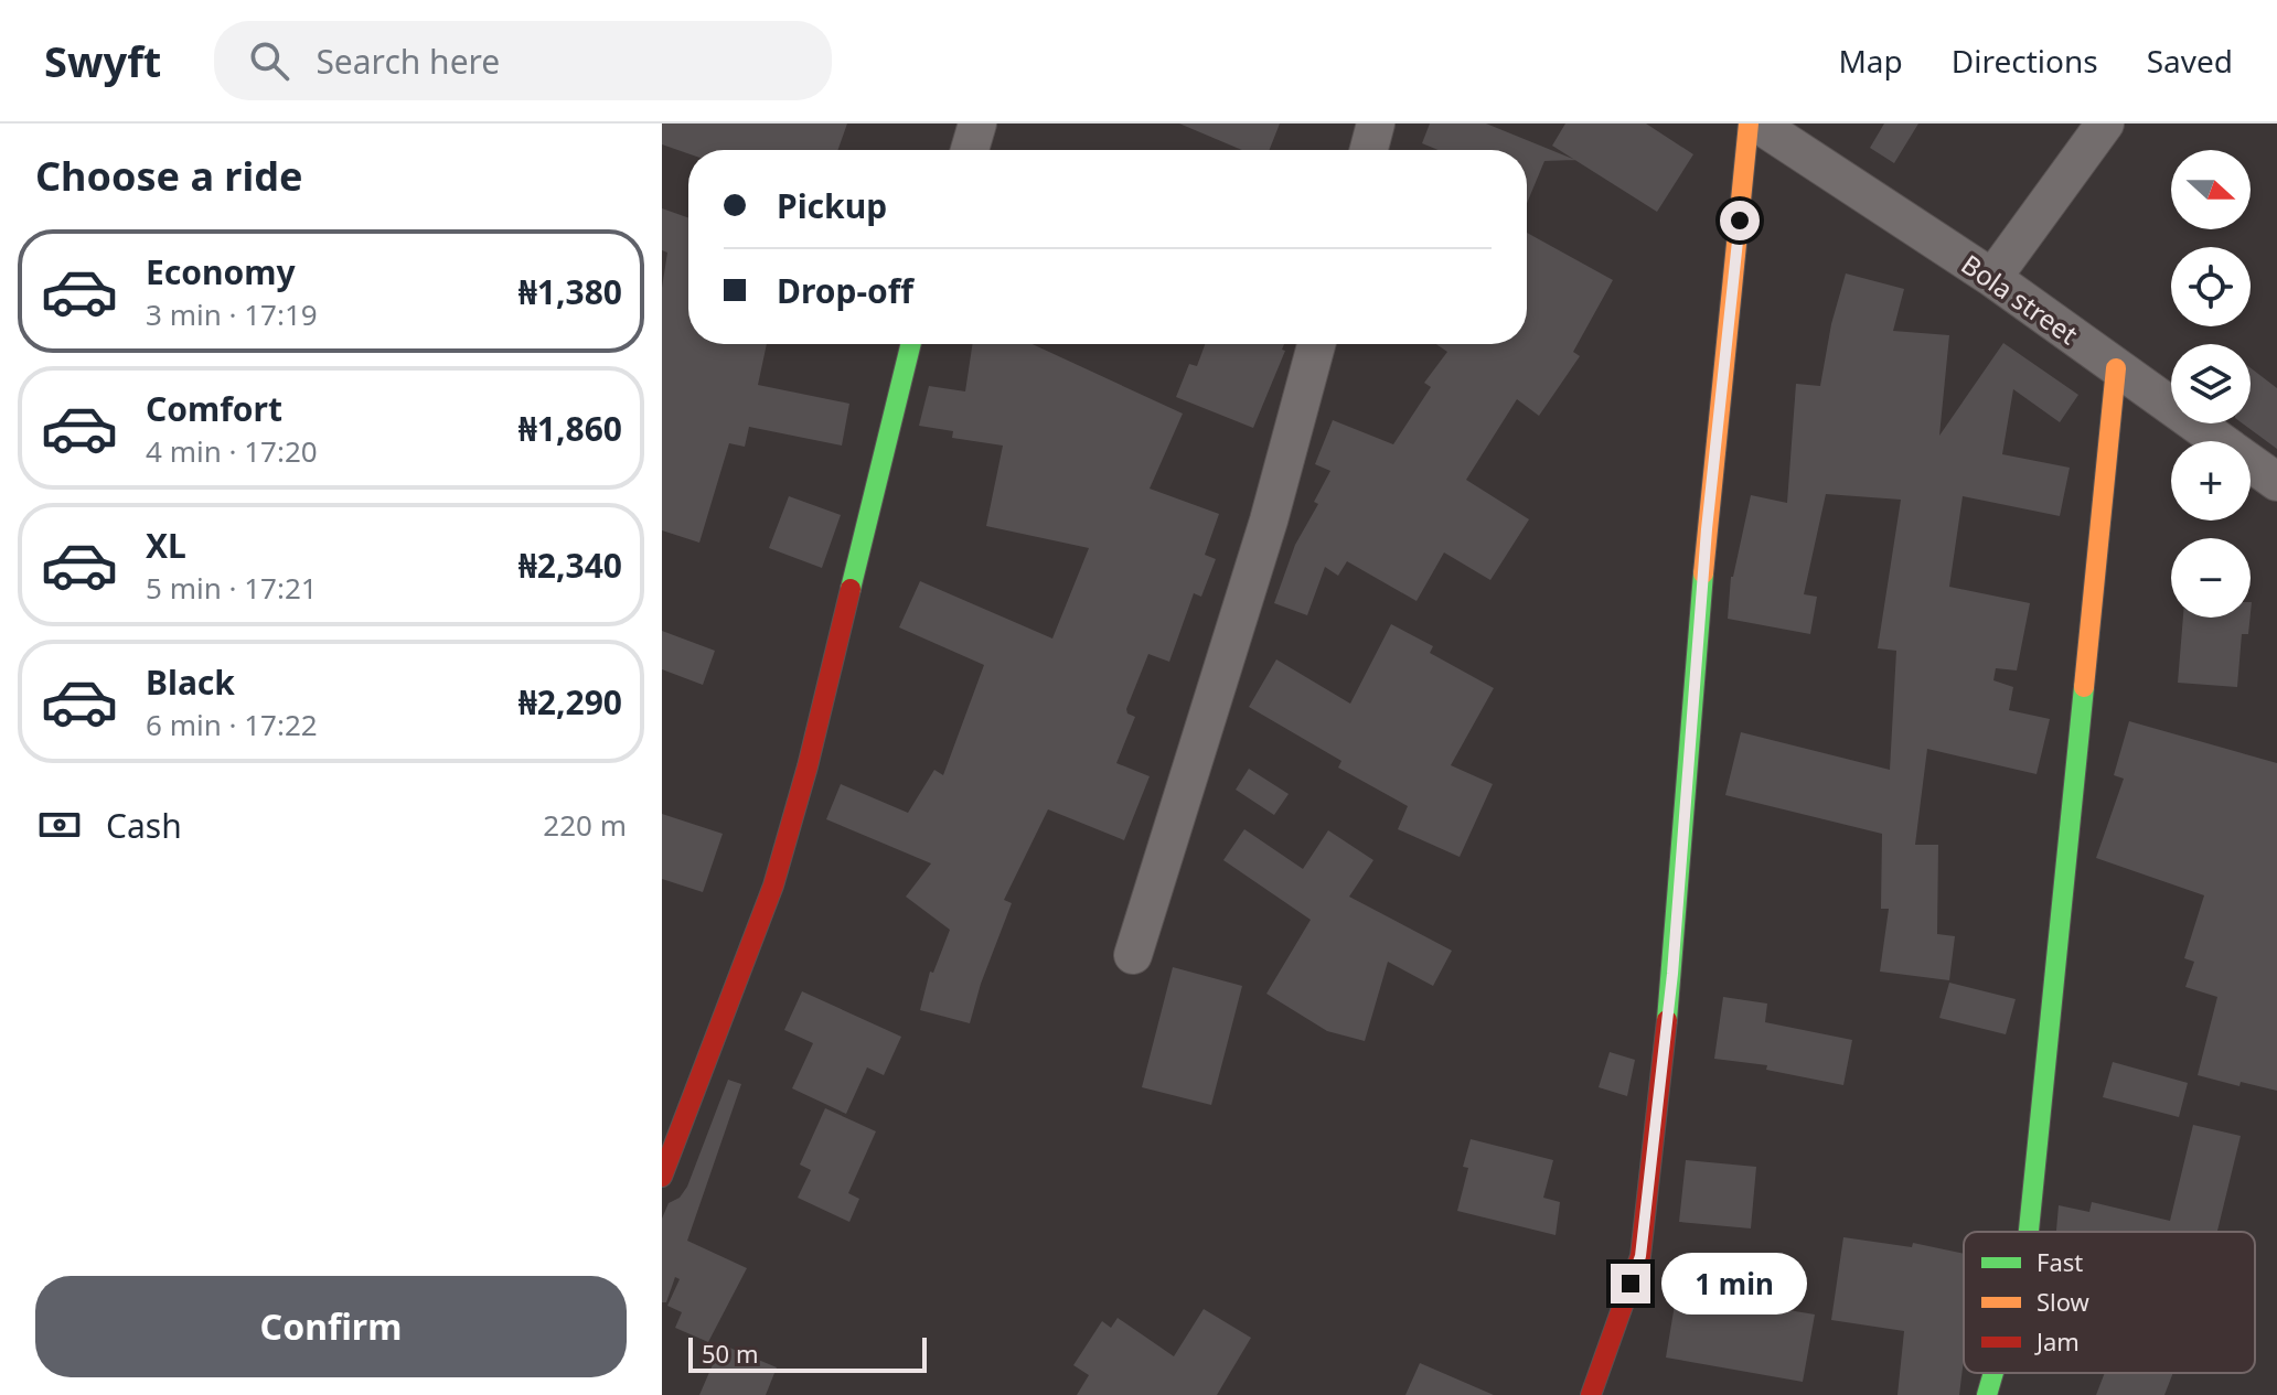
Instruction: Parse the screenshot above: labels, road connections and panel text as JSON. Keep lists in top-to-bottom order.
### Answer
{
  "streets": {
    "street": ["Bola street"]
  },
  "legend": ["Fast", "Slow", "Jam"],
  "scale_bar": "50 m",
  "north": "right",
  "page": {
    "header": "Swyft",
    "search": "Search here",
    "nav": ["Map", "Directions", "Saved"],
    "heading": "Choose a ride",
    "map_buttons": ["+", "−"],
    "banner": ["Pickup", "Drop-off"],
    "list": [
      {
        "name": "Economy",
        "note": "3 min · 17:19",
        "value": "₦1,380"
      },
      {
        "name": "Comfort",
        "note": "4 min · 17:20",
        "value": "₦1,860"
      },
      {
        "name": "XL",
        "note": "5 min · 17:21",
        "value": "₦2,340"
      },
      {
        "name": "Black",
        "note": "6 min · 17:22",
        "value": "₦2,290"
      }
    ],
    "pay": ["Cash", "220 m"],
    "bubble": "1 min",
    "buttons": "Confirm",
    "scale": "50 m"
  }
}
